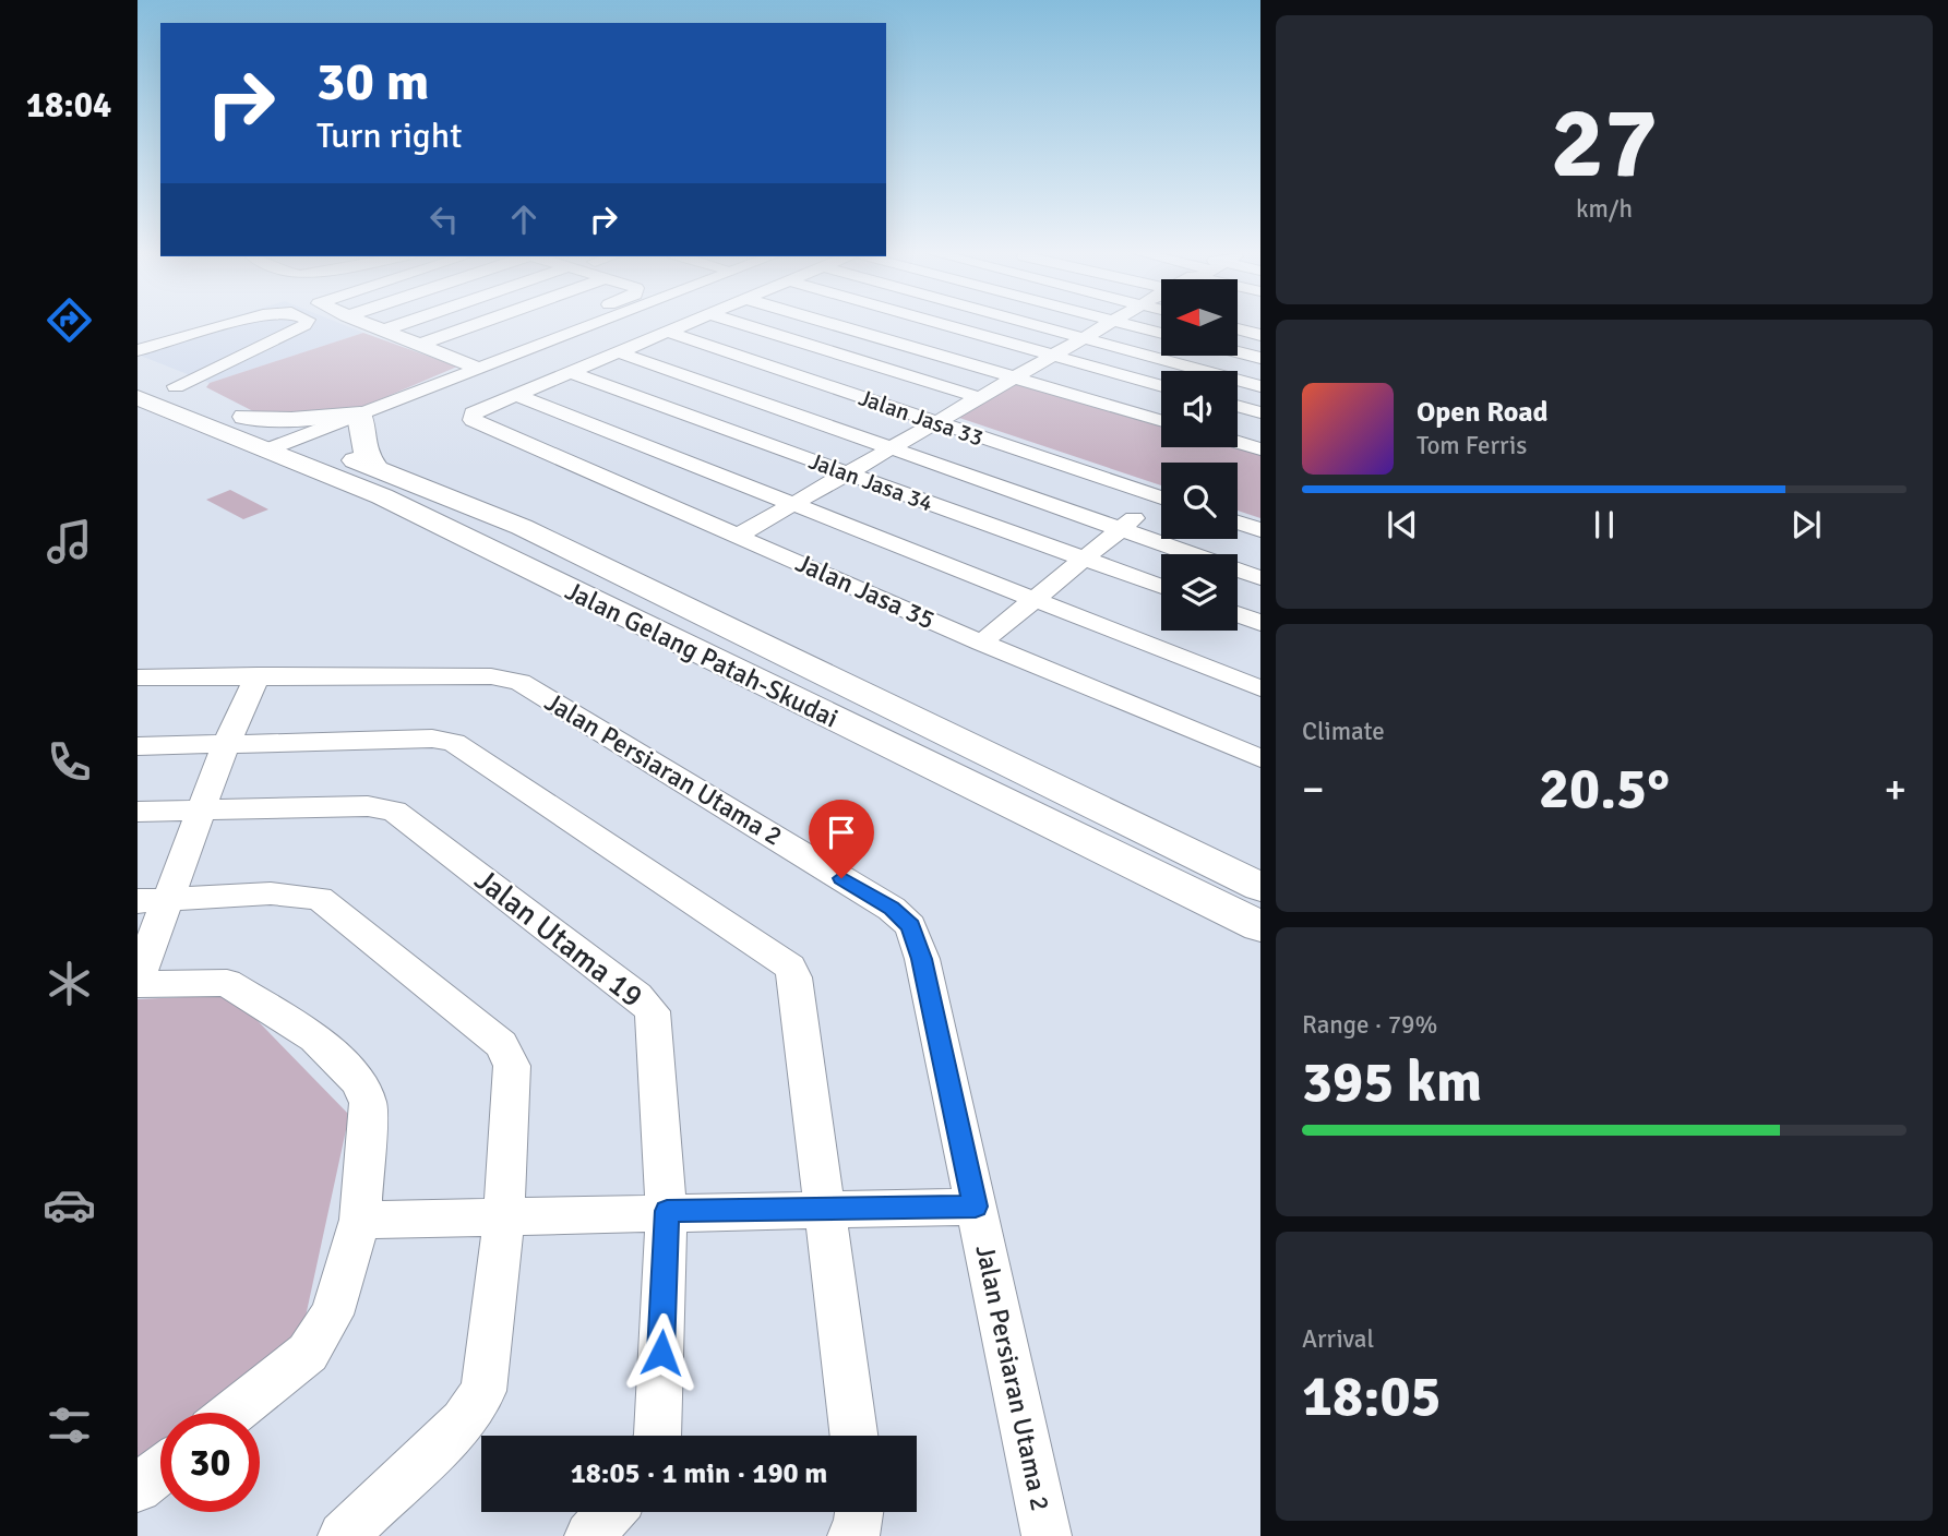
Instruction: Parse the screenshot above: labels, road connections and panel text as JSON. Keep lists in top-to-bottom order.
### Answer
{
  "streets": {
    "main road": ["Jalan Gelang Patah-Skudai"],
    "street": [
      "Jalan Jasa 33",
      "Jalan Jasa 34",
      "Jalan Jasa 35",
      "Jalan Persiaran Utama 2",
      "Jalan Utama 19"
    ]
  },
  "north": "left",
  "page": {
    "tabs": "18:04",
    "tile": [
      ["27", "km/h"],
      "Climate",
      ["Range · 79%", "395 km"],
      ["Arrival", "18:05"]
    ],
    "turn": ["30 m", "Turn right"],
    "song": ["Open Road", "Tom Ferris"],
    "heat": ["−", "20.5°", "+"],
    "limit": "30",
    "trip": "18:05 · 1 min · 190 m"
  }
}
